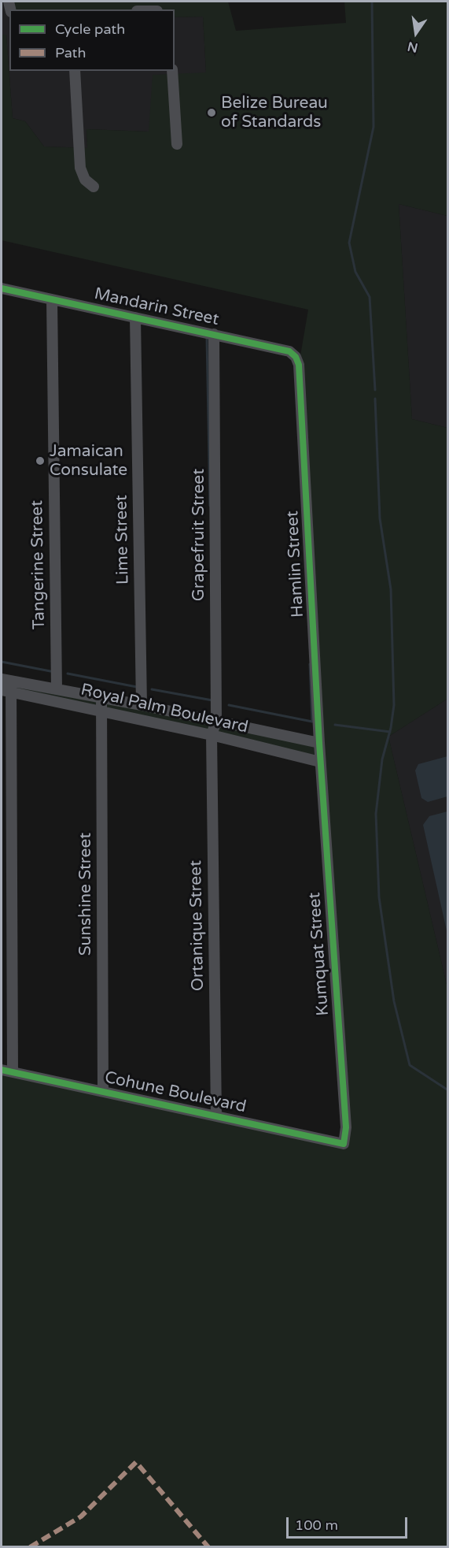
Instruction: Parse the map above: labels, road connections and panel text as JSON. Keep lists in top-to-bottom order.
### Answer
{
  "streets": {
    "street": [
      "Mandarin Street",
      "Grapefruit Street",
      "Lime Street",
      "Hamlin Street",
      "Tangerine Street",
      "Royal Palm Boulevard",
      "Sunshine Street",
      "Ortanique Street",
      "Kumquat Street",
      "Cohune Boulevard"
    ]
  },
  "crossings": [
    ["Mandarin Street", "Grapefruit Street"],
    ["Mandarin Street", "Lime Street"],
    ["Mandarin Street", "Hamlin Street"],
    ["Mandarin Street", "Tangerine Street"],
    ["Grapefruit Street", "Royal Palm Boulevard"],
    ["Grapefruit Street", "Ortanique Street"],
    ["Lime Street", "Royal Palm Boulevard"],
    ["Hamlin Street", "Royal Palm Boulevard"],
    ["Hamlin Street", "Kumquat Street"],
    ["Tangerine Street", "Royal Palm Boulevard"],
    ["Royal Palm Boulevard", "Sunshine Street"],
    ["Royal Palm Boulevard", "Ortanique Street"],
    ["Royal Palm Boulevard", "Kumquat Street"],
    ["Sunshine Street", "Cohune Boulevard"],
    ["Ortanique Street", "Cohune Boulevard"],
    ["Kumquat Street", "Cohune Boulevard"]
  ],
  "places": ["Belize Bureau of Standards", "Jamaican Consulate"],
  "legend": ["Cycle path", "Path"],
  "scale_bar": "100 m",
  "north": "bottom"
}
